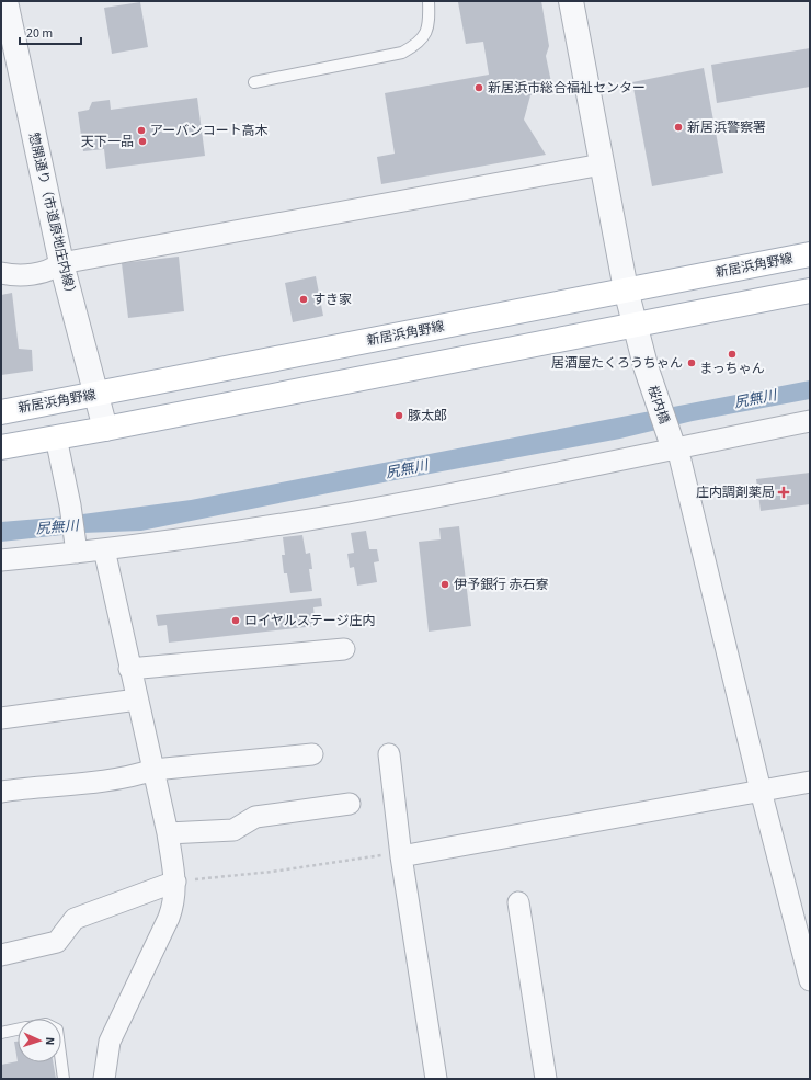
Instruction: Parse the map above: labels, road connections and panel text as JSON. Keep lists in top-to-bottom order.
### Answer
{
  "streets": {
    "main road": ["新居浜角野線"],
    "street": ["惣開通り（市道原地庄内線）", "桜内橋"]
  },
  "crossings": [
    ["惣開通り（市道原地庄内線）", "新居浜角野線"],
    ["新居浜角野線", "桜内橋"]
  ],
  "water": ["尻無川"],
  "places": {
    "other": [
      "新居浜市総合福祉センター",
      "新居浜警察署",
      "アーバンコート高木",
      "天下一品",
      "すき家",
      "まっちゃん",
      "居酒屋たくろうちゃん",
      "豚太郎",
      "伊予銀行 赤石寮",
      "ロイヤルステージ庄内"
    ],
    "health": ["庄内調剤薬局"]
  },
  "scale_bar": "20 m",
  "north": "right"
}
